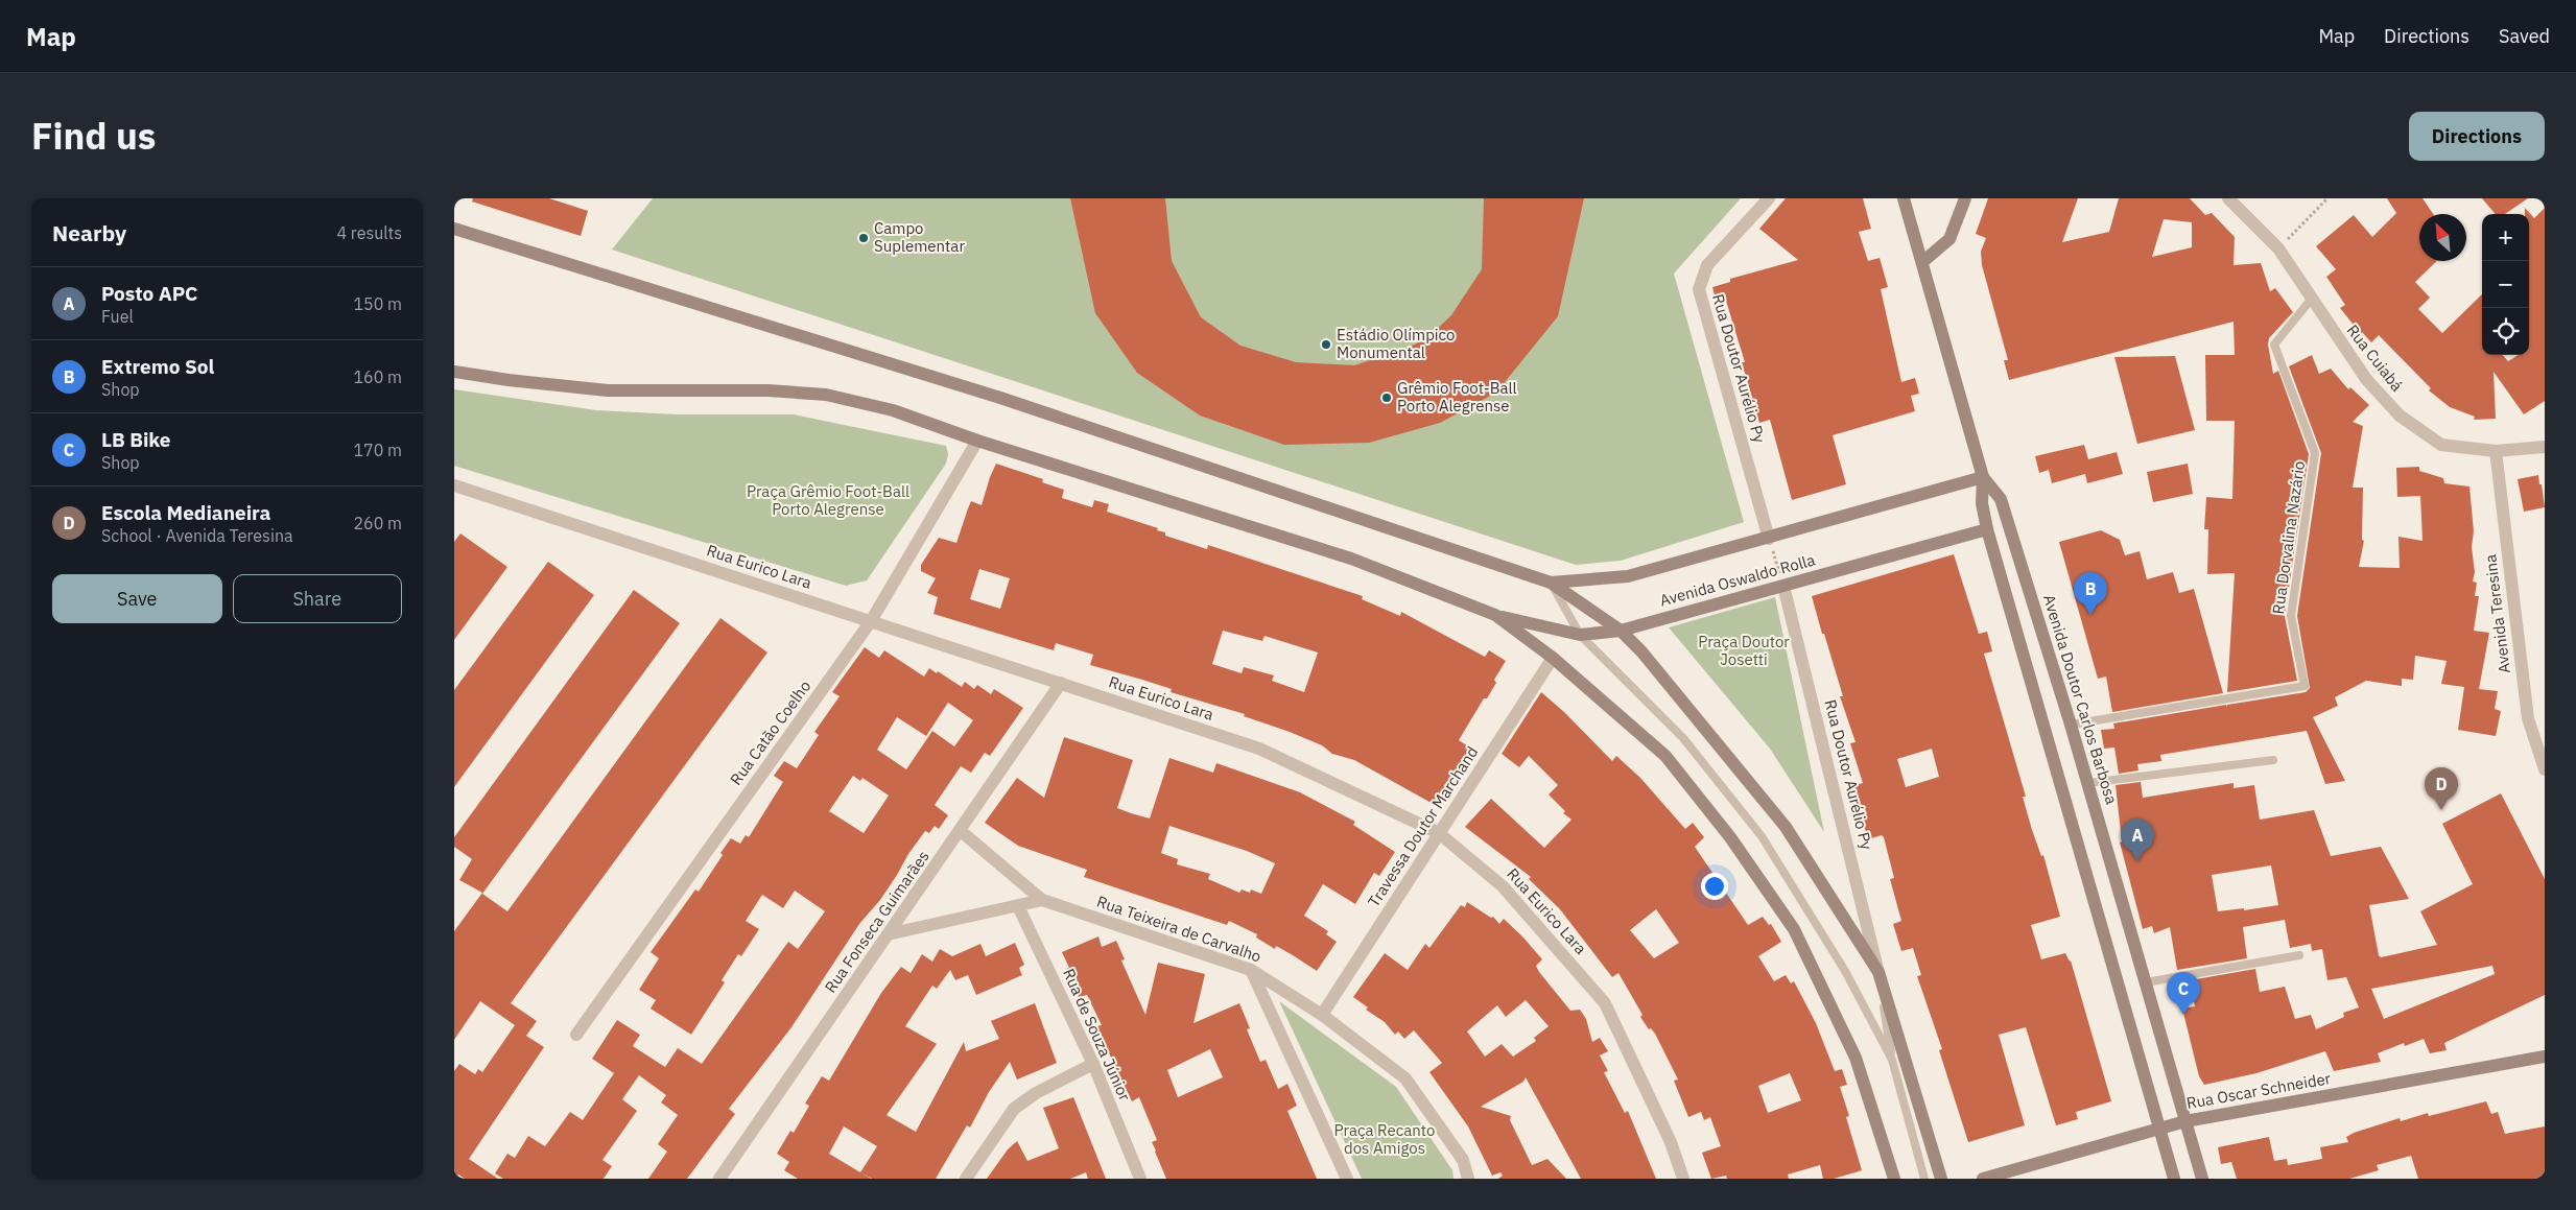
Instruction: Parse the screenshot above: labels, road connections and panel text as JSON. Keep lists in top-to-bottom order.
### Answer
{
  "streets": {
    "main road": ["Avenida Oswaldo Rolla", "Avenida Doutor Carlos Barbosa", "Rua Oscar Schneider"],
    "street": [
      "Rua Cuiabá",
      "Rua Doutor Aurélio Py",
      "Rua Eurico Lara",
      "Avenida Teresina",
      "Rua Catão Coelho",
      "Travessa Doutor Marchand",
      "Rua Fonseca Guimarães",
      "Rua Teixeira de Carvalho",
      "Rua de Souza Júnior"
    ],
    "lane": ["Rua Dorvalina Nazário"]
  },
  "crossings": [
    ["Rua Cuiabá", "Rua Dorvalina Nazário"],
    ["Rua Cuiabá", "Avenida Teresina"],
    ["Rua Doutor Aurélio Py", "Avenida Oswaldo Rolla"],
    ["Rua Dorvalina Nazário", "Avenida Doutor Carlos Barbosa"],
    ["Rua Eurico Lara", "Rua Catão Coelho"],
    ["Rua Eurico Lara", "Travessa Doutor Marchand"],
    ["Rua Eurico Lara", "Rua Fonseca Guimarães"],
    ["Avenida Oswaldo Rolla", "Avenida Doutor Carlos Barbosa"],
    ["Avenida Doutor Carlos Barbosa", "Rua Oscar Schneider"],
    ["Travessa Doutor Marchand", "Rua Teixeira de Carvalho"],
    ["Rua Fonseca Guimarães", "Rua Teixeira de Carvalho"]
  ],
  "parks": ["Praça Grêmio Foot-Ball Porto Alegrense", "Praça Doutor Josetti", "Praça Recanto dos Amigos"],
  "places": ["Campo Suplementar", "Estádio Olímpico Monumental", "Grêmio Foot-Ball Porto Alegrense"],
  "north": "top left",
  "page": {
    "header": "Map",
    "nav": ["Map", "Directions", "Saved"],
    "title": "Find us",
    "buttons": [
      "Directions",
      ["Save", "Share"]
    ],
    "heading": ["Nearby", "4 results"],
    "map_buttons": ["+", "−"],
    "list": [
      {
        "mark": "A",
        "name": "Posto APC",
        "note": "Fuel",
        "value": "150 m"
      },
      {
        "mark": "B",
        "name": "Extremo Sol",
        "note": "Shop",
        "value": "160 m"
      },
      {
        "mark": "C",
        "name": "LB Bike",
        "note": "Shop",
        "value": "170 m"
      },
      {
        "mark": "D",
        "name": "Escola Medianeira",
        "note": "School · Avenida Teresina",
        "value": "260 m"
      }
    ],
    "pins": [
      "B",
      "D",
      "A",
      "C"
    ]
  }
}
